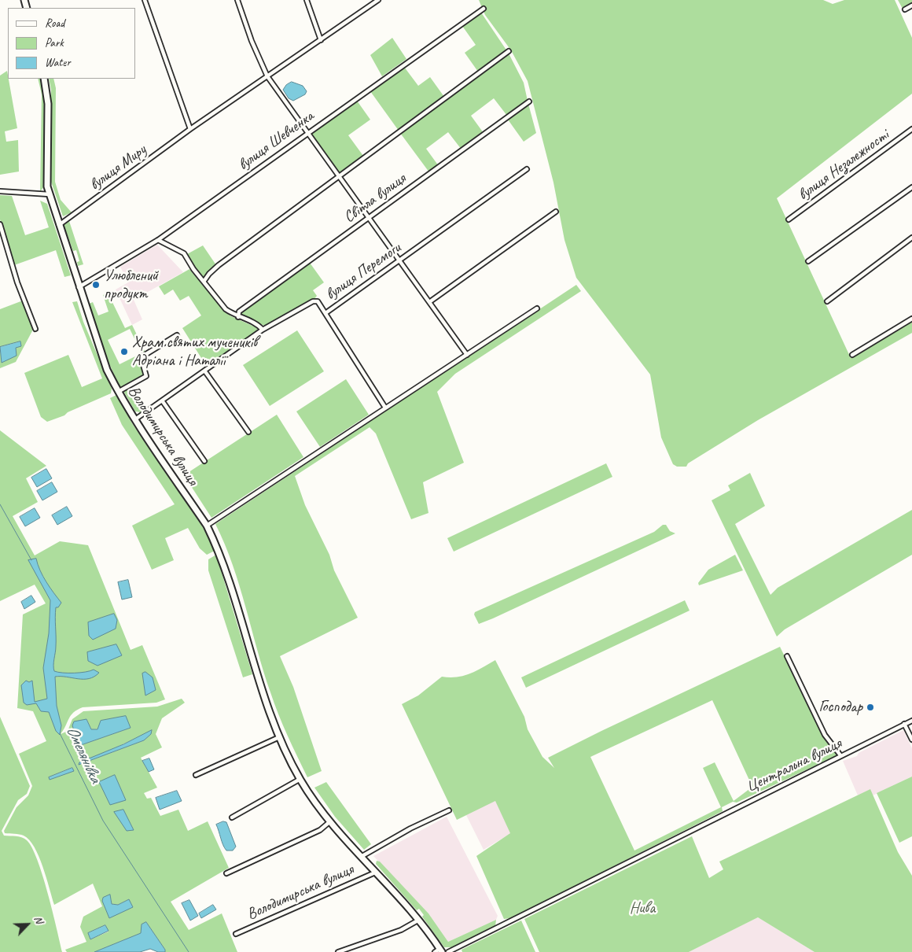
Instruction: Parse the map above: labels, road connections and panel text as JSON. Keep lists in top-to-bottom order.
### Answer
{
  "streets": {
    "main road": ["Володимирська вулиця"],
    "street": [
      "вулиця Шевченка",
      "вулиця Незалежності",
      "вулиця Миру",
      "Світла вулиця",
      "вулиця Перемоги",
      "Центральна вулиця"
    ]
  },
  "crossings": [
    ["вулиця Шевченка", "Володимирська вулиця"],
    ["вулиця Миру", "Володимирська вулиця"],
    ["вулиця Перемоги", "Володимирська вулиця"]
  ],
  "water": ["Омелянівка"],
  "parks": ["Нива"],
  "places": ["Улюблений продукт", "Храм святих мучеників Адріана і Наталії", "Господар"],
  "legend": ["Road", "Park", "Water"],
  "north": "top right"
}
